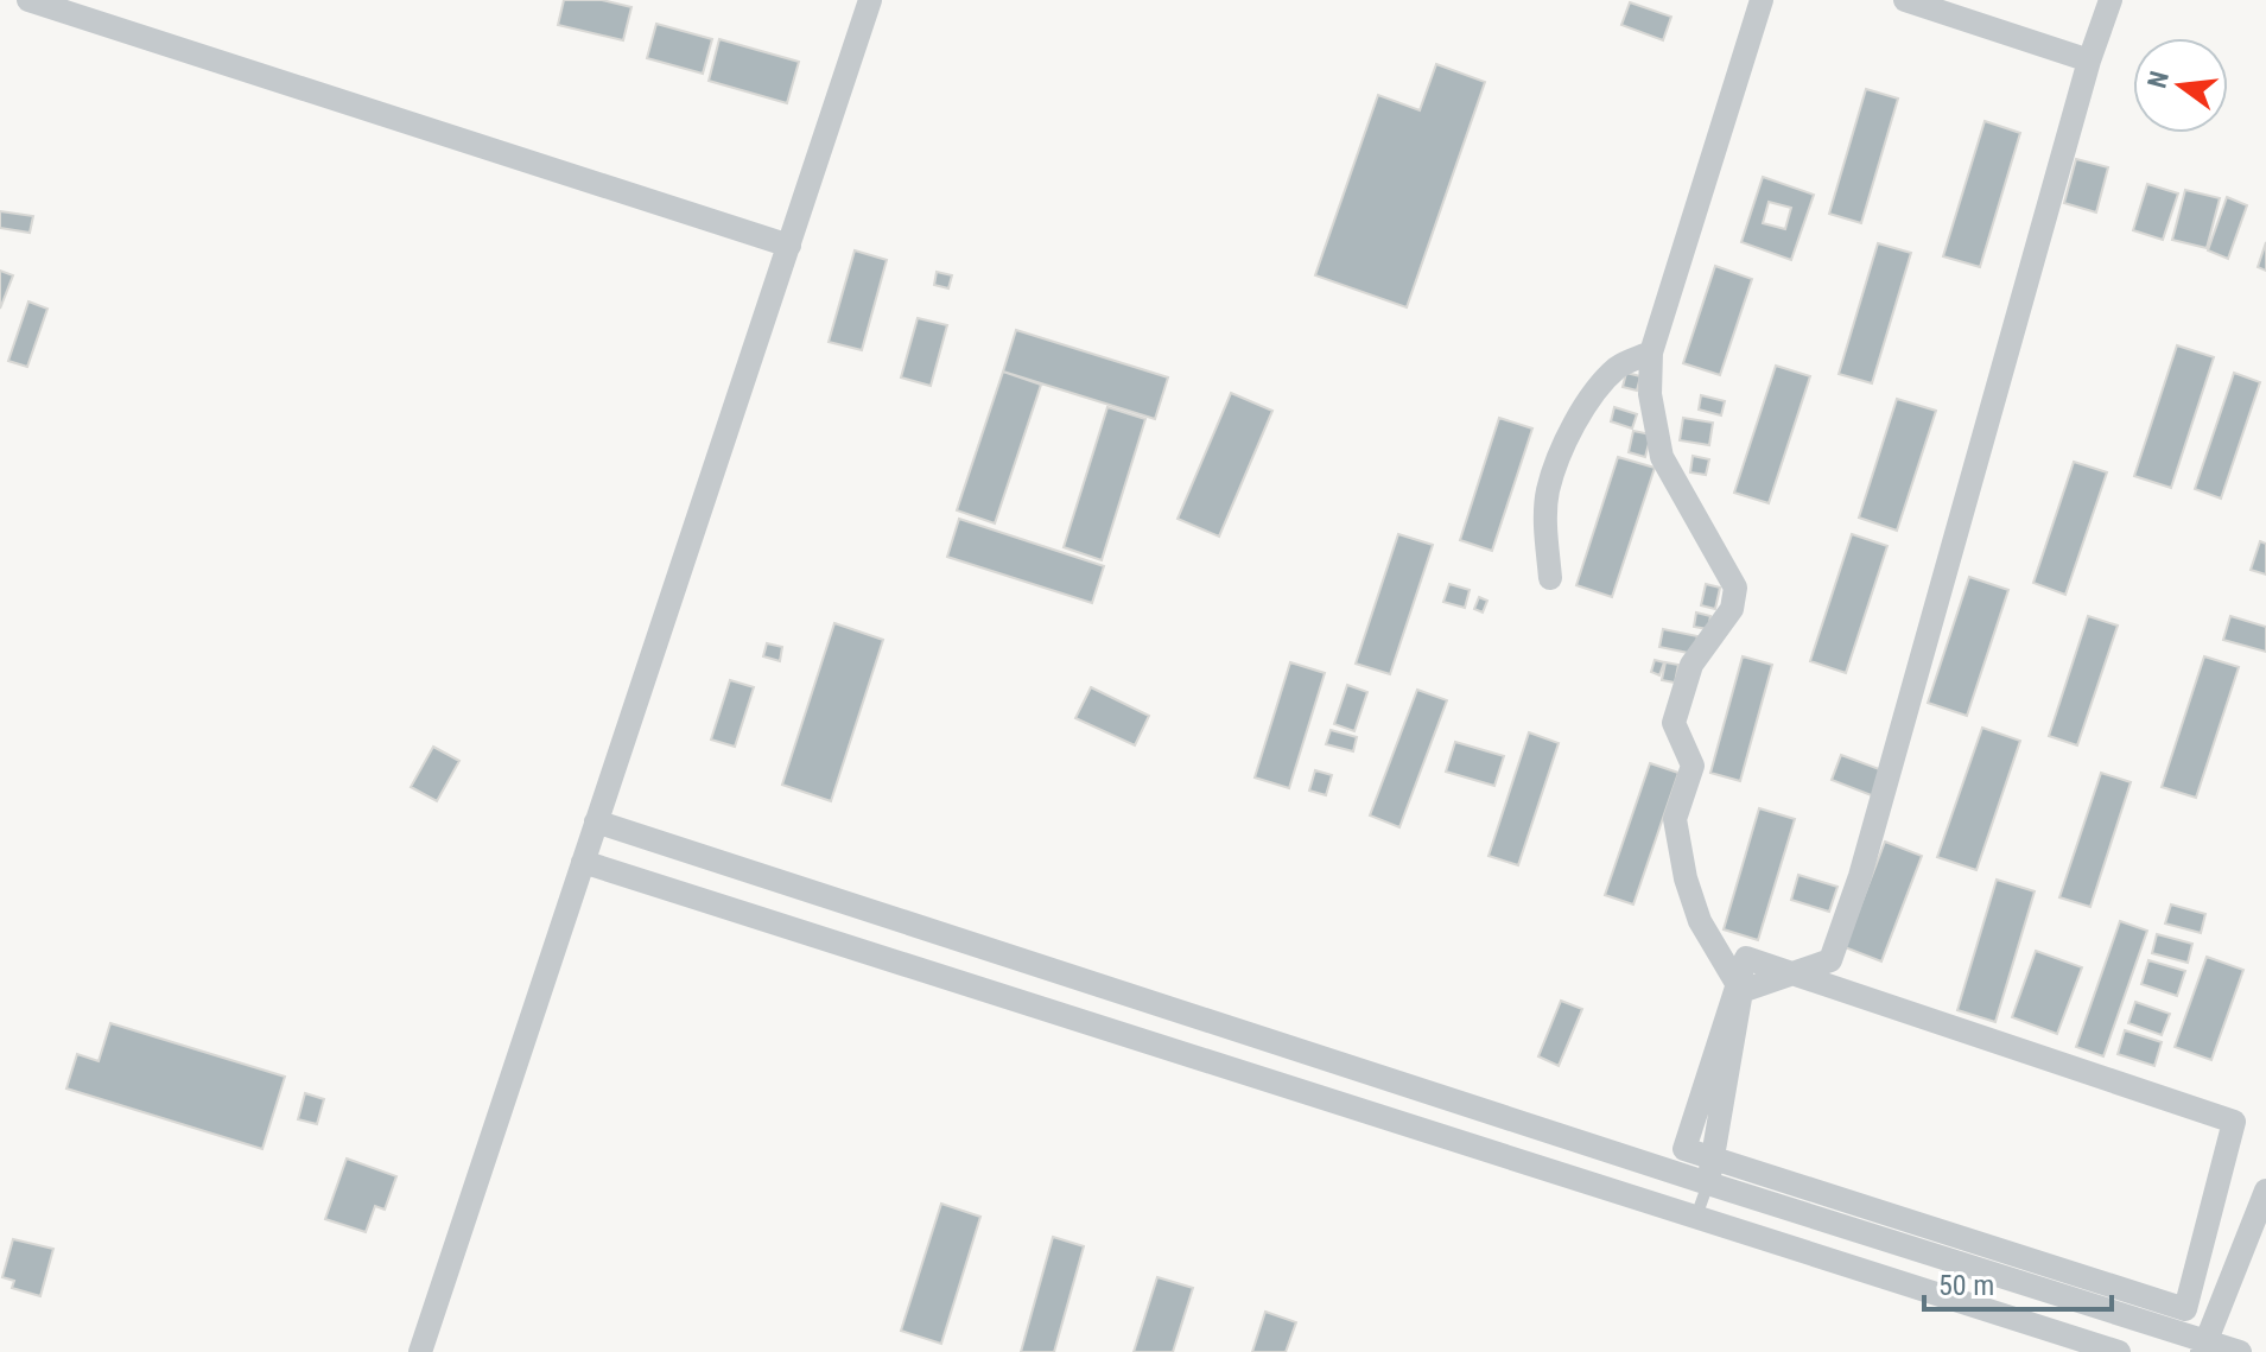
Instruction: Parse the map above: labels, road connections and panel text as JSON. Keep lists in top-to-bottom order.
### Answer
{
  "scale_bar": "50 m",
  "north": "left"
}
